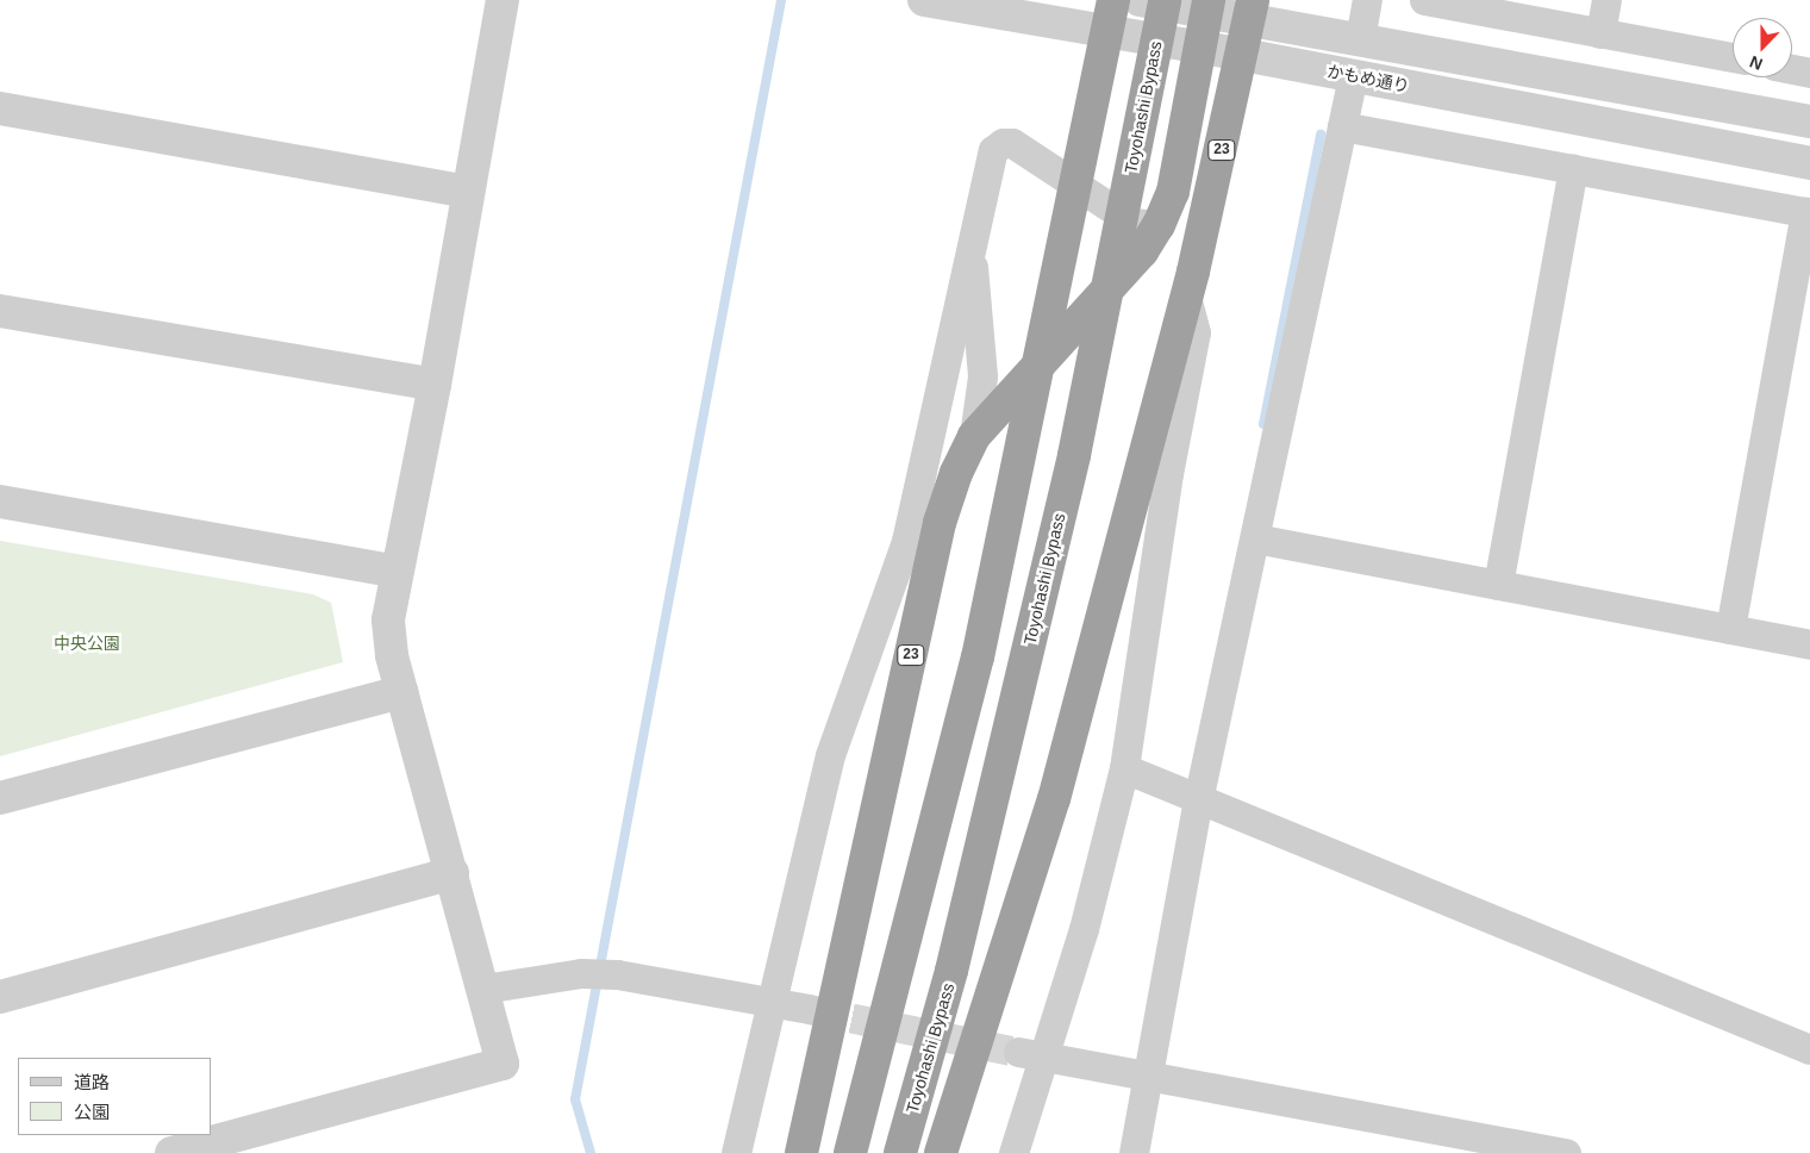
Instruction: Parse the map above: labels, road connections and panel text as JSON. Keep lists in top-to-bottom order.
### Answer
{
  "streets": {
    "highway": ["Toyohashi Bypass", "23"],
    "street": ["かもめ通り"]
  },
  "crossings": [
    ["かもめ通り", "23"]
  ],
  "parks": ["中央公園"],
  "legend": ["道路", "公園"],
  "north": "bottom"
}
